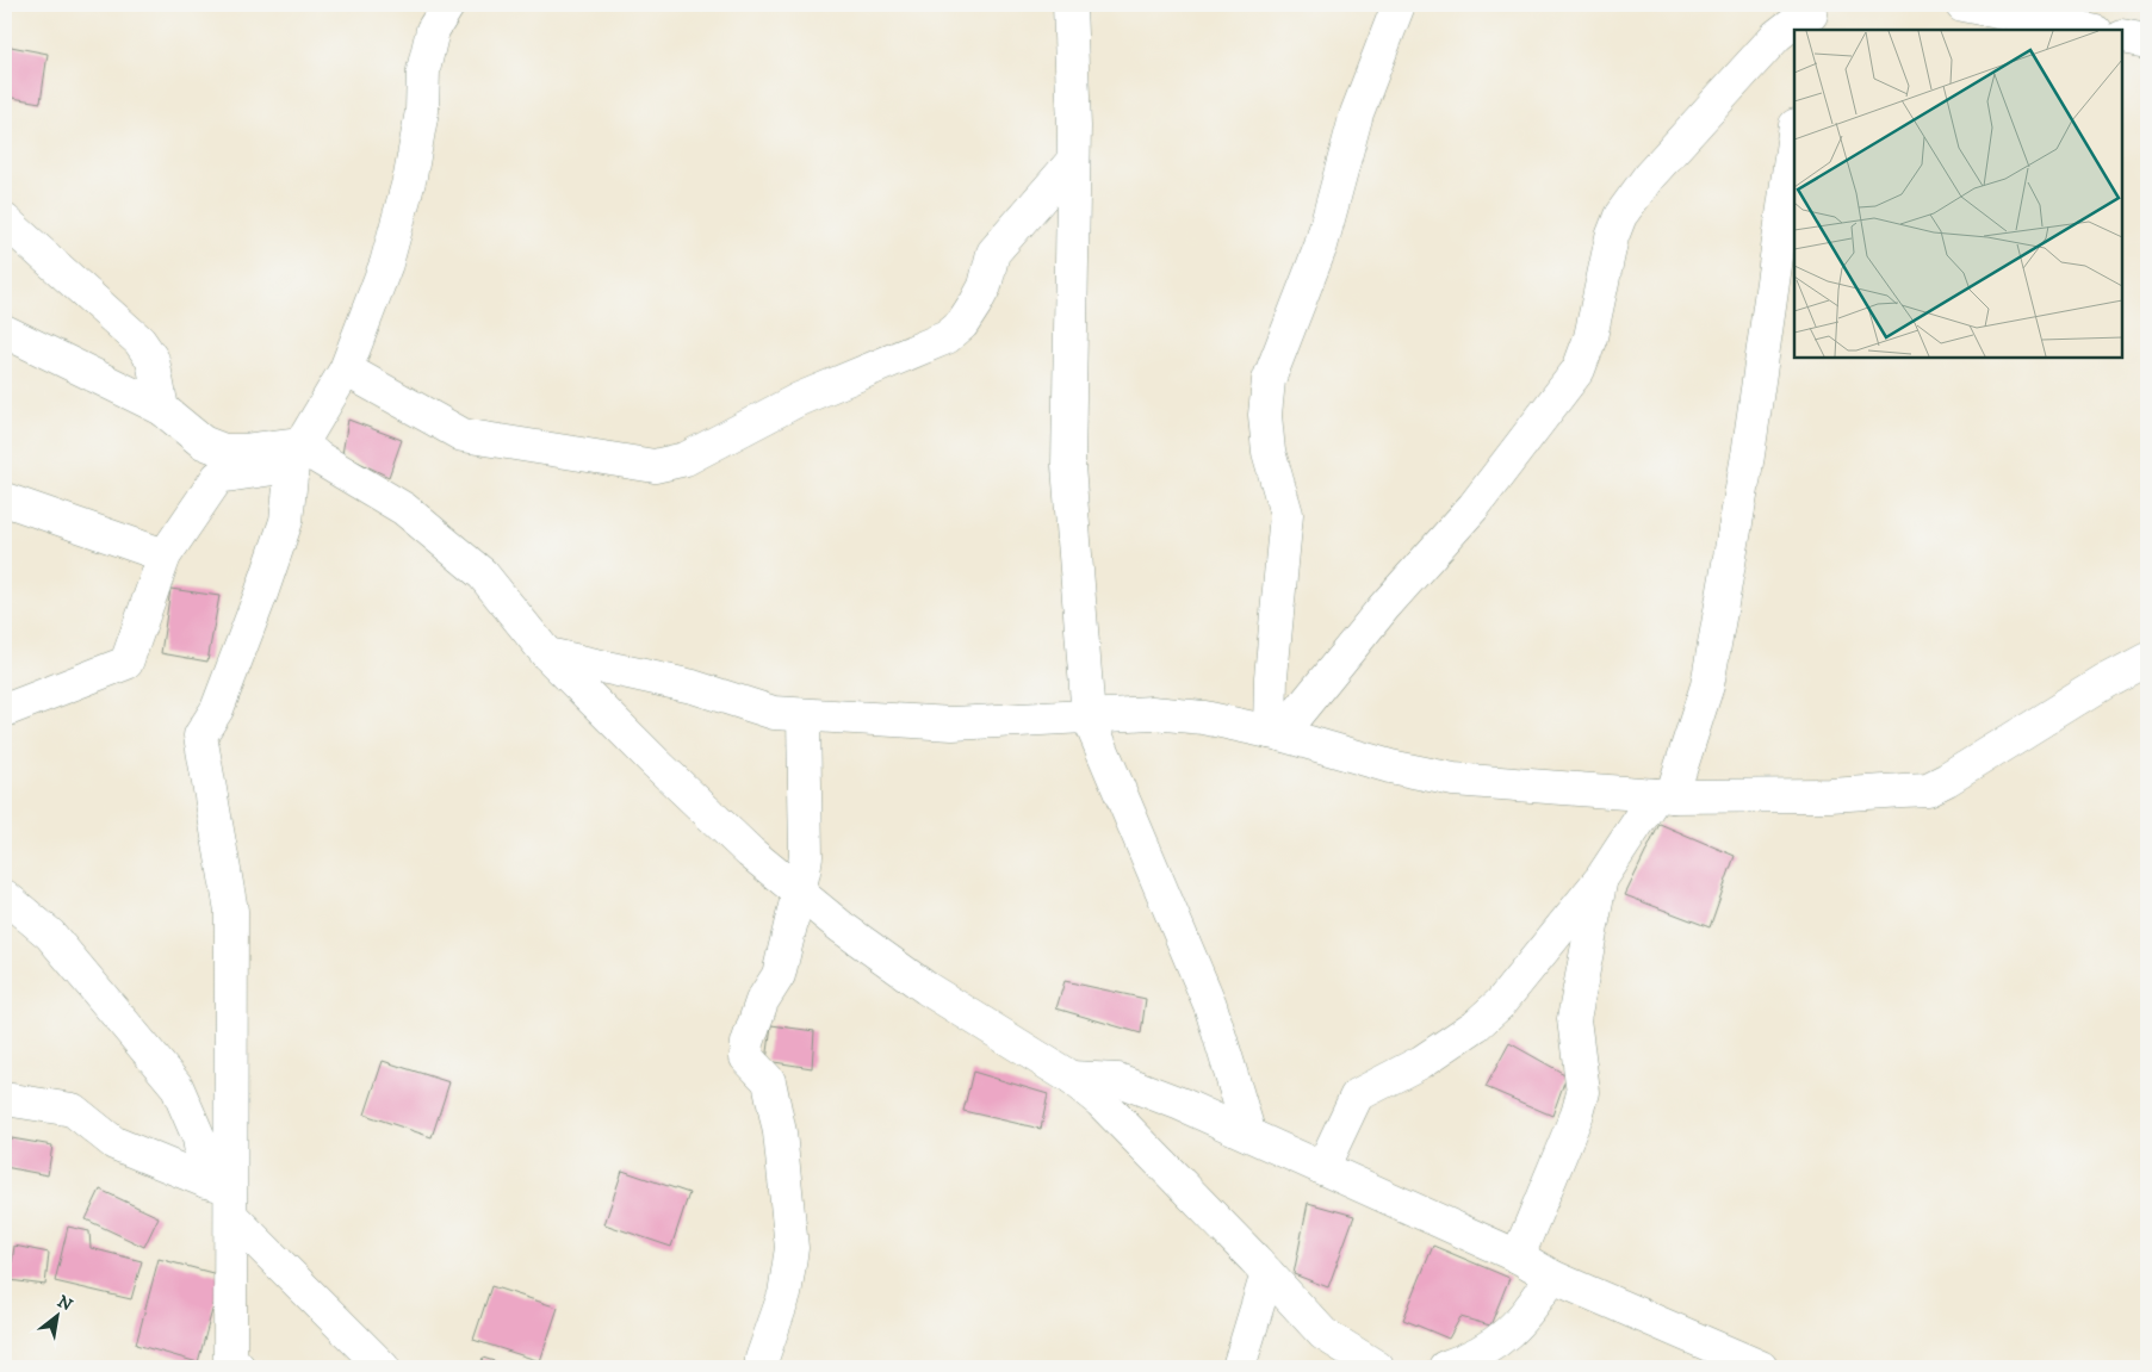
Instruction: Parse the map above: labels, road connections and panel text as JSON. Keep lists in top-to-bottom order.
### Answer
{
  "north": "top right"
}
